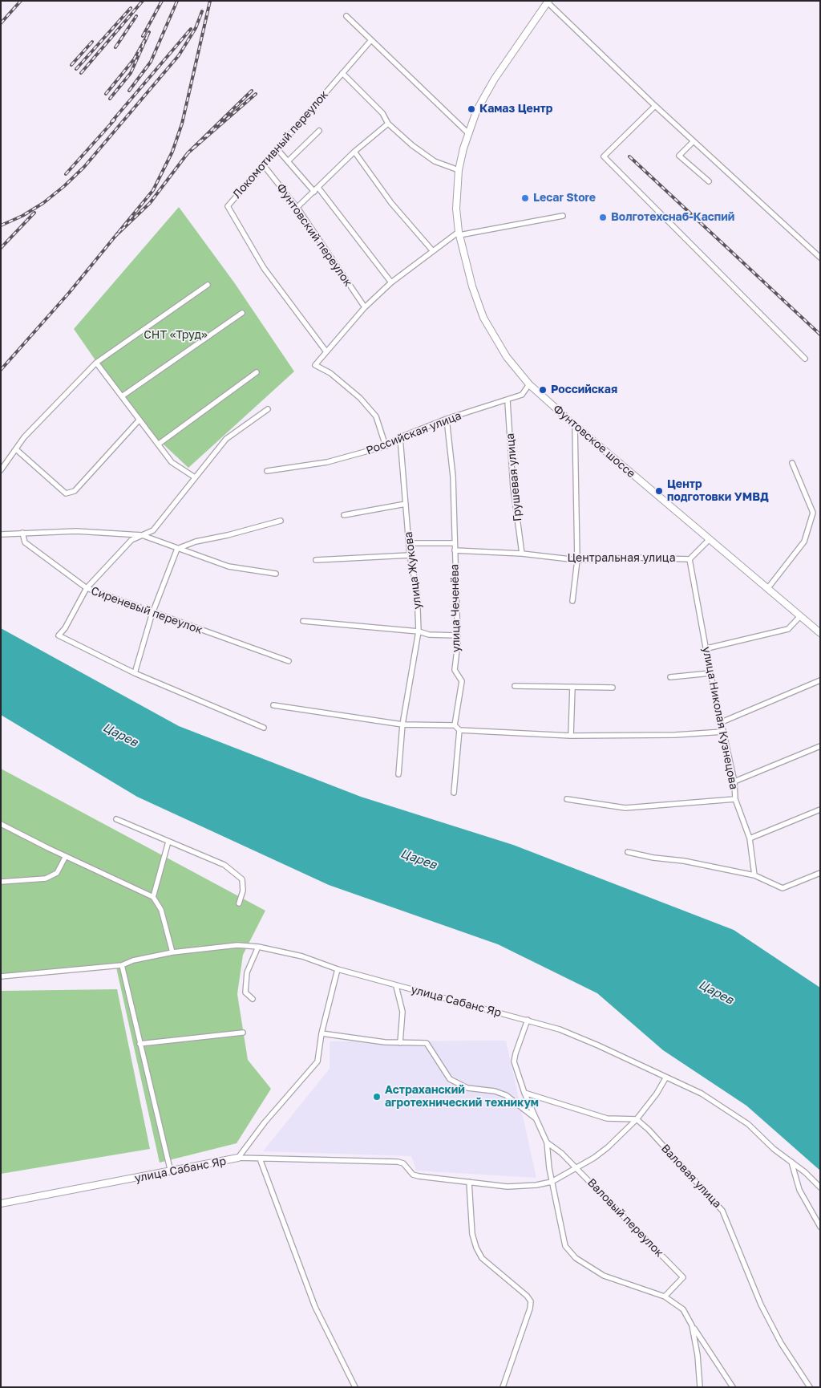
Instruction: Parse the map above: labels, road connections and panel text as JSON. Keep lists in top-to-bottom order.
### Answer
{
  "streets": {
    "street": [
      "Локомотивный переулок",
      "Фунтовский переулок",
      "Российская улица",
      "Фунтовское шоссе",
      "Грушевая улица",
      "Центральная улица",
      "улица Жукова",
      "улица Чеченёва",
      "Сиреневый переулок",
      "улица Николая Кузнецова",
      "улица Сабанс Яр",
      "Валовая улица",
      "Валовый переулок"
    ]
  },
  "crossings": [
    ["Локомотивный переулок", "Фунтовский переулок"],
    ["Российская улица", "Фунтовское шоссе"],
    ["Российская улица", "Грушевая улица"],
    ["Российская улица", "улица Жукова"],
    ["Российская улица", "улица Чеченёва"],
    ["Фунтовское шоссе", "Центральная улица"],
    ["Грушевая улица", "Центральная улица"],
    ["Центральная улица", "улица Чеченёва"],
    ["Центральная улица", "улица Николая Кузнецова"]
  ],
  "water": ["Царев"],
  "parks": ["СНТ «Труд»"],
  "places": [
    "Камаз Центр",
    "Lecar Store",
    "Волготехснаб-Каспий",
    "Российская",
    "Центр подготовки УМВД",
    "Астраханский агротехнический техникум"
  ]
}
